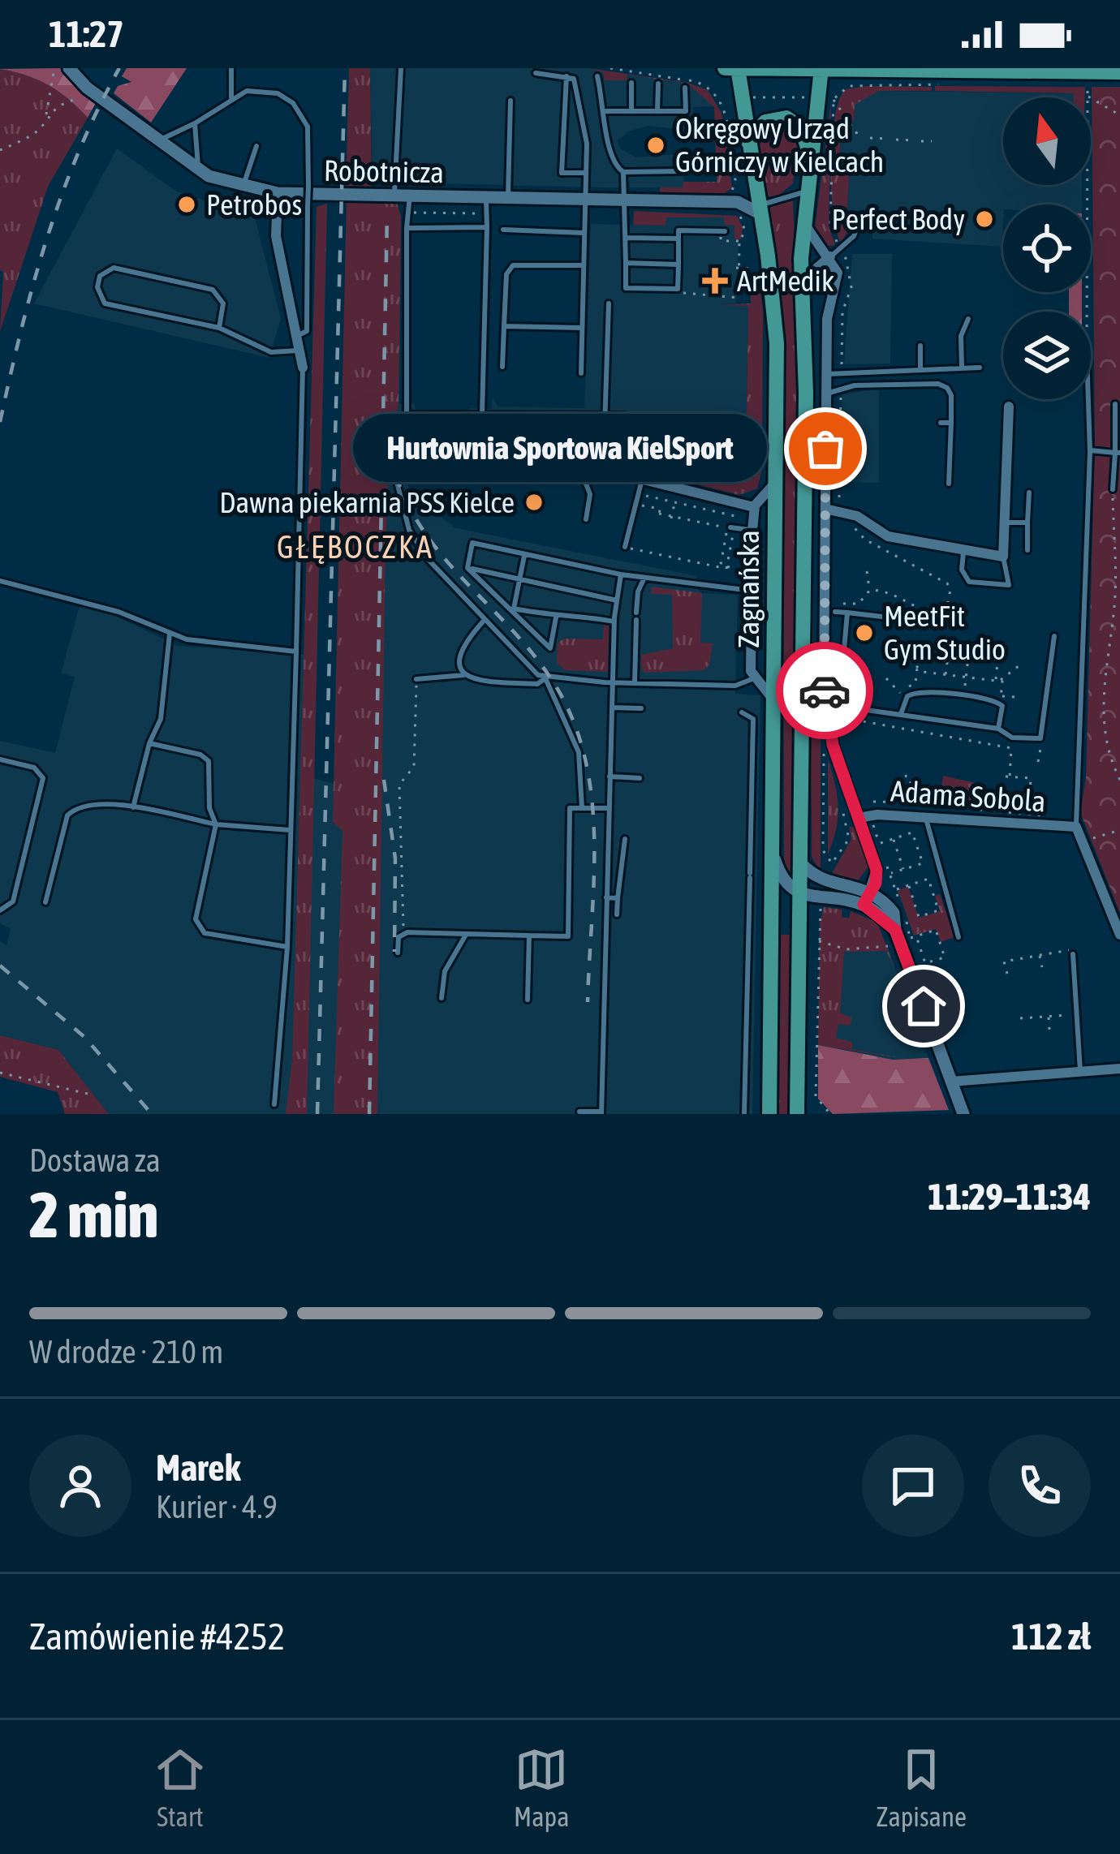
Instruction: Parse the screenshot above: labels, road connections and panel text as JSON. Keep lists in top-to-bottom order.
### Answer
{
  "streets": {
    "main road": ["Zagnańska"],
    "street": ["Robotnicza", "Adama Sobola"]
  },
  "crossings": [
    ["Robotnicza", "Zagnańska"]
  ],
  "districts": ["GŁĘBOCZKA"],
  "places": {
    "other": [
      "Okręgowy Urząd Górniczy w Kielcach",
      "Petrobos",
      "Perfect Body",
      "Hurtownia Sportowa KielSport",
      "Dawna piekarnia PSS Kielce",
      "MeetFit Gym Studio"
    ],
    "health": ["ArtMedik"]
  },
  "north": "top",
  "page": {
    "status": "11:27",
    "bubble": "Hurtownia Sportowa KielSport",
    "heading": ["2 min", "Dostawa za", "11:29–11:34"],
    "panel": [
      "Marek",
      "Kurier · 4.9",
      "Zamówienie #4252",
      "112 zł"
    ],
    "bar": "W drodze · 210 m",
    "tabs": ["Start", "Mapa", "Zapisane"]
  }
}
